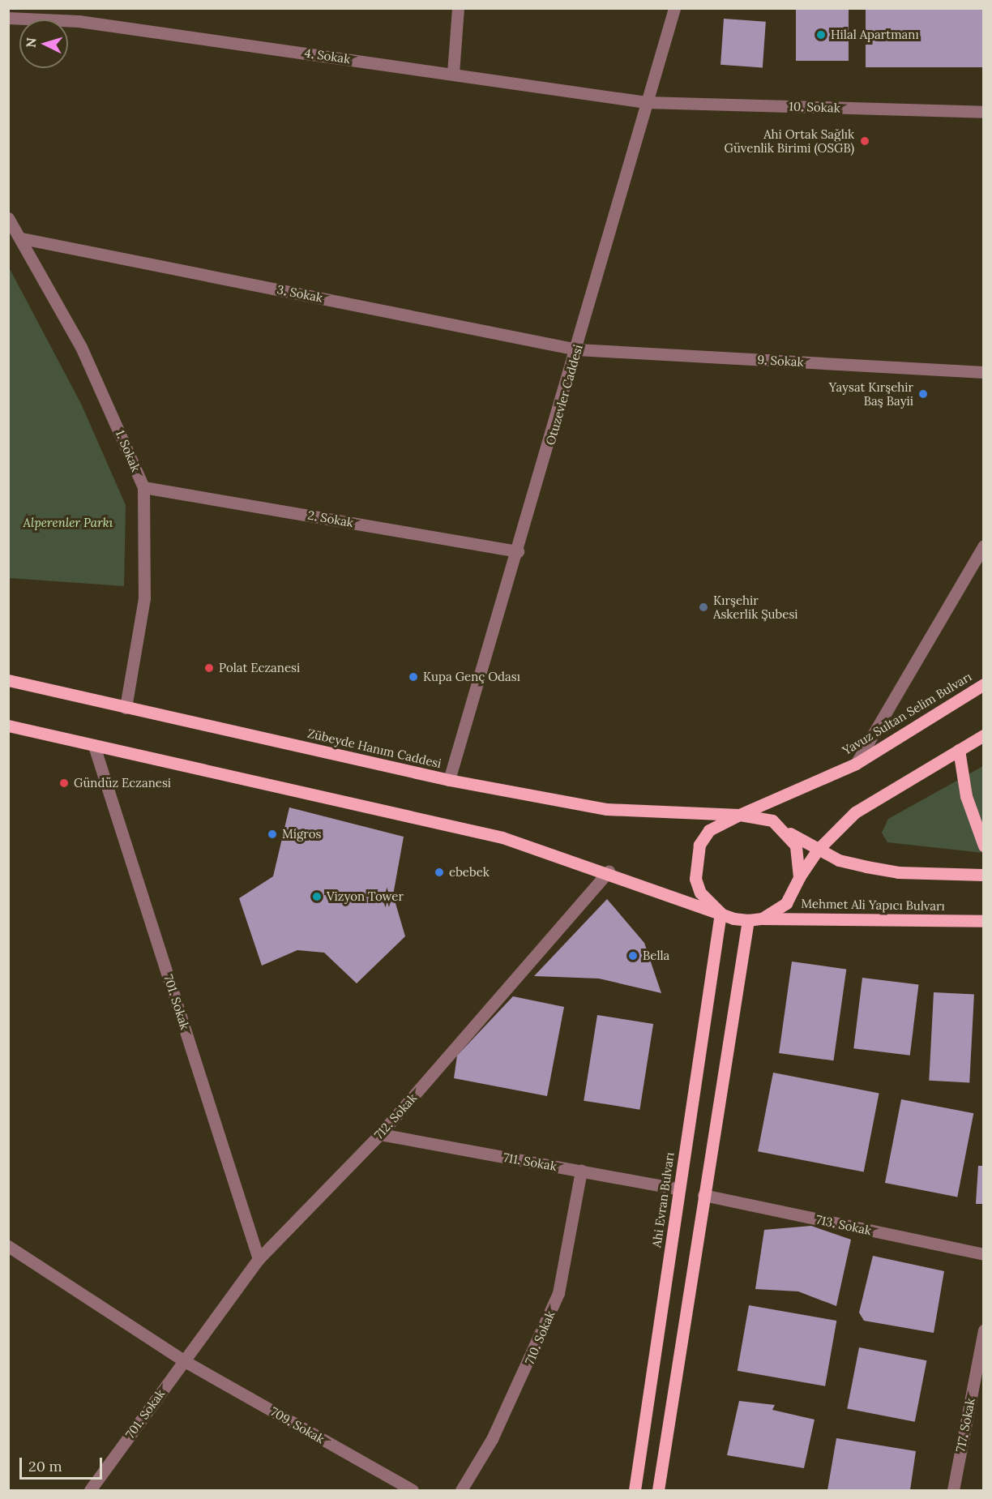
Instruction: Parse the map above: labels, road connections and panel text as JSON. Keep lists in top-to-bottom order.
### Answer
{
  "streets": {
    "main road": [
      "Yavuz Sultan Selim Bulvarı",
      "Zübeyde Hanım Caddesi",
      "Mehmet Ali Yapıcı Bulvarı",
      "Ahi Evran Bulvarı"
    ],
    "street": [
      "4. Sokak",
      "10. Sokak",
      "3. Sokak",
      "9. Sokak",
      "Otuzevler Caddesi",
      "1. Sokak",
      "2. Sokak",
      "701. Sokak",
      "712. Sokak",
      "711. Sokak",
      "713. Sokak",
      "710. Sokak",
      "709. Sokak",
      "717. Sokak"
    ]
  },
  "crossings": [
    ["4. Sokak", "10. Sokak"],
    ["4. Sokak", "Otuzevler Caddesi"],
    ["10. Sokak", "Otuzevler Caddesi"],
    ["3. Sokak", "9. Sokak"],
    ["3. Sokak", "Otuzevler Caddesi"],
    ["3. Sokak", "1. Sokak"],
    ["9. Sokak", "Otuzevler Caddesi"],
    ["Otuzevler Caddesi", "2. Sokak"],
    ["Otuzevler Caddesi", "Zübeyde Hanım Caddesi"],
    ["1. Sokak", "2. Sokak"],
    ["1. Sokak", "Zübeyde Hanım Caddesi"],
    ["Yavuz Sultan Selim Bulvarı", "Zübeyde Hanım Caddesi"],
    ["Yavuz Sultan Selim Bulvarı", "Mehmet Ali Yapıcı Bulvarı"],
    ["Yavuz Sultan Selim Bulvarı", "Ahi Evran Bulvarı"],
    ["Zübeyde Hanım Caddesi", "Mehmet Ali Yapıcı Bulvarı"],
    ["Zübeyde Hanım Caddesi", "Ahi Evran Bulvarı"],
    ["Mehmet Ali Yapıcı Bulvarı", "Ahi Evran Bulvarı"],
    ["701. Sokak", "712. Sokak"],
    ["701. Sokak", "709. Sokak"],
    ["712. Sokak", "711. Sokak"],
    ["712. Sokak", "709. Sokak"],
    ["711. Sokak", "Ahi Evran Bulvarı"],
    ["711. Sokak", "710. Sokak"]
  ],
  "parks": ["Alperenler Parkı"],
  "places": [
    "Hilal Apartmanı",
    "Ahi Ortak Sağlık Güvenlik Birimi (OSGB)",
    "Yaysat Kırşehir Baş Bayii",
    "Kırşehir Askerlik Şubesi",
    "Polat Eczanesi",
    "Kupa Genç Odası",
    "Gündüz Eczanesi",
    "Migros",
    "ebebek",
    "Vizyon Tower",
    "Bella"
  ],
  "scale_bar": "20 m",
  "north": "left"
}
